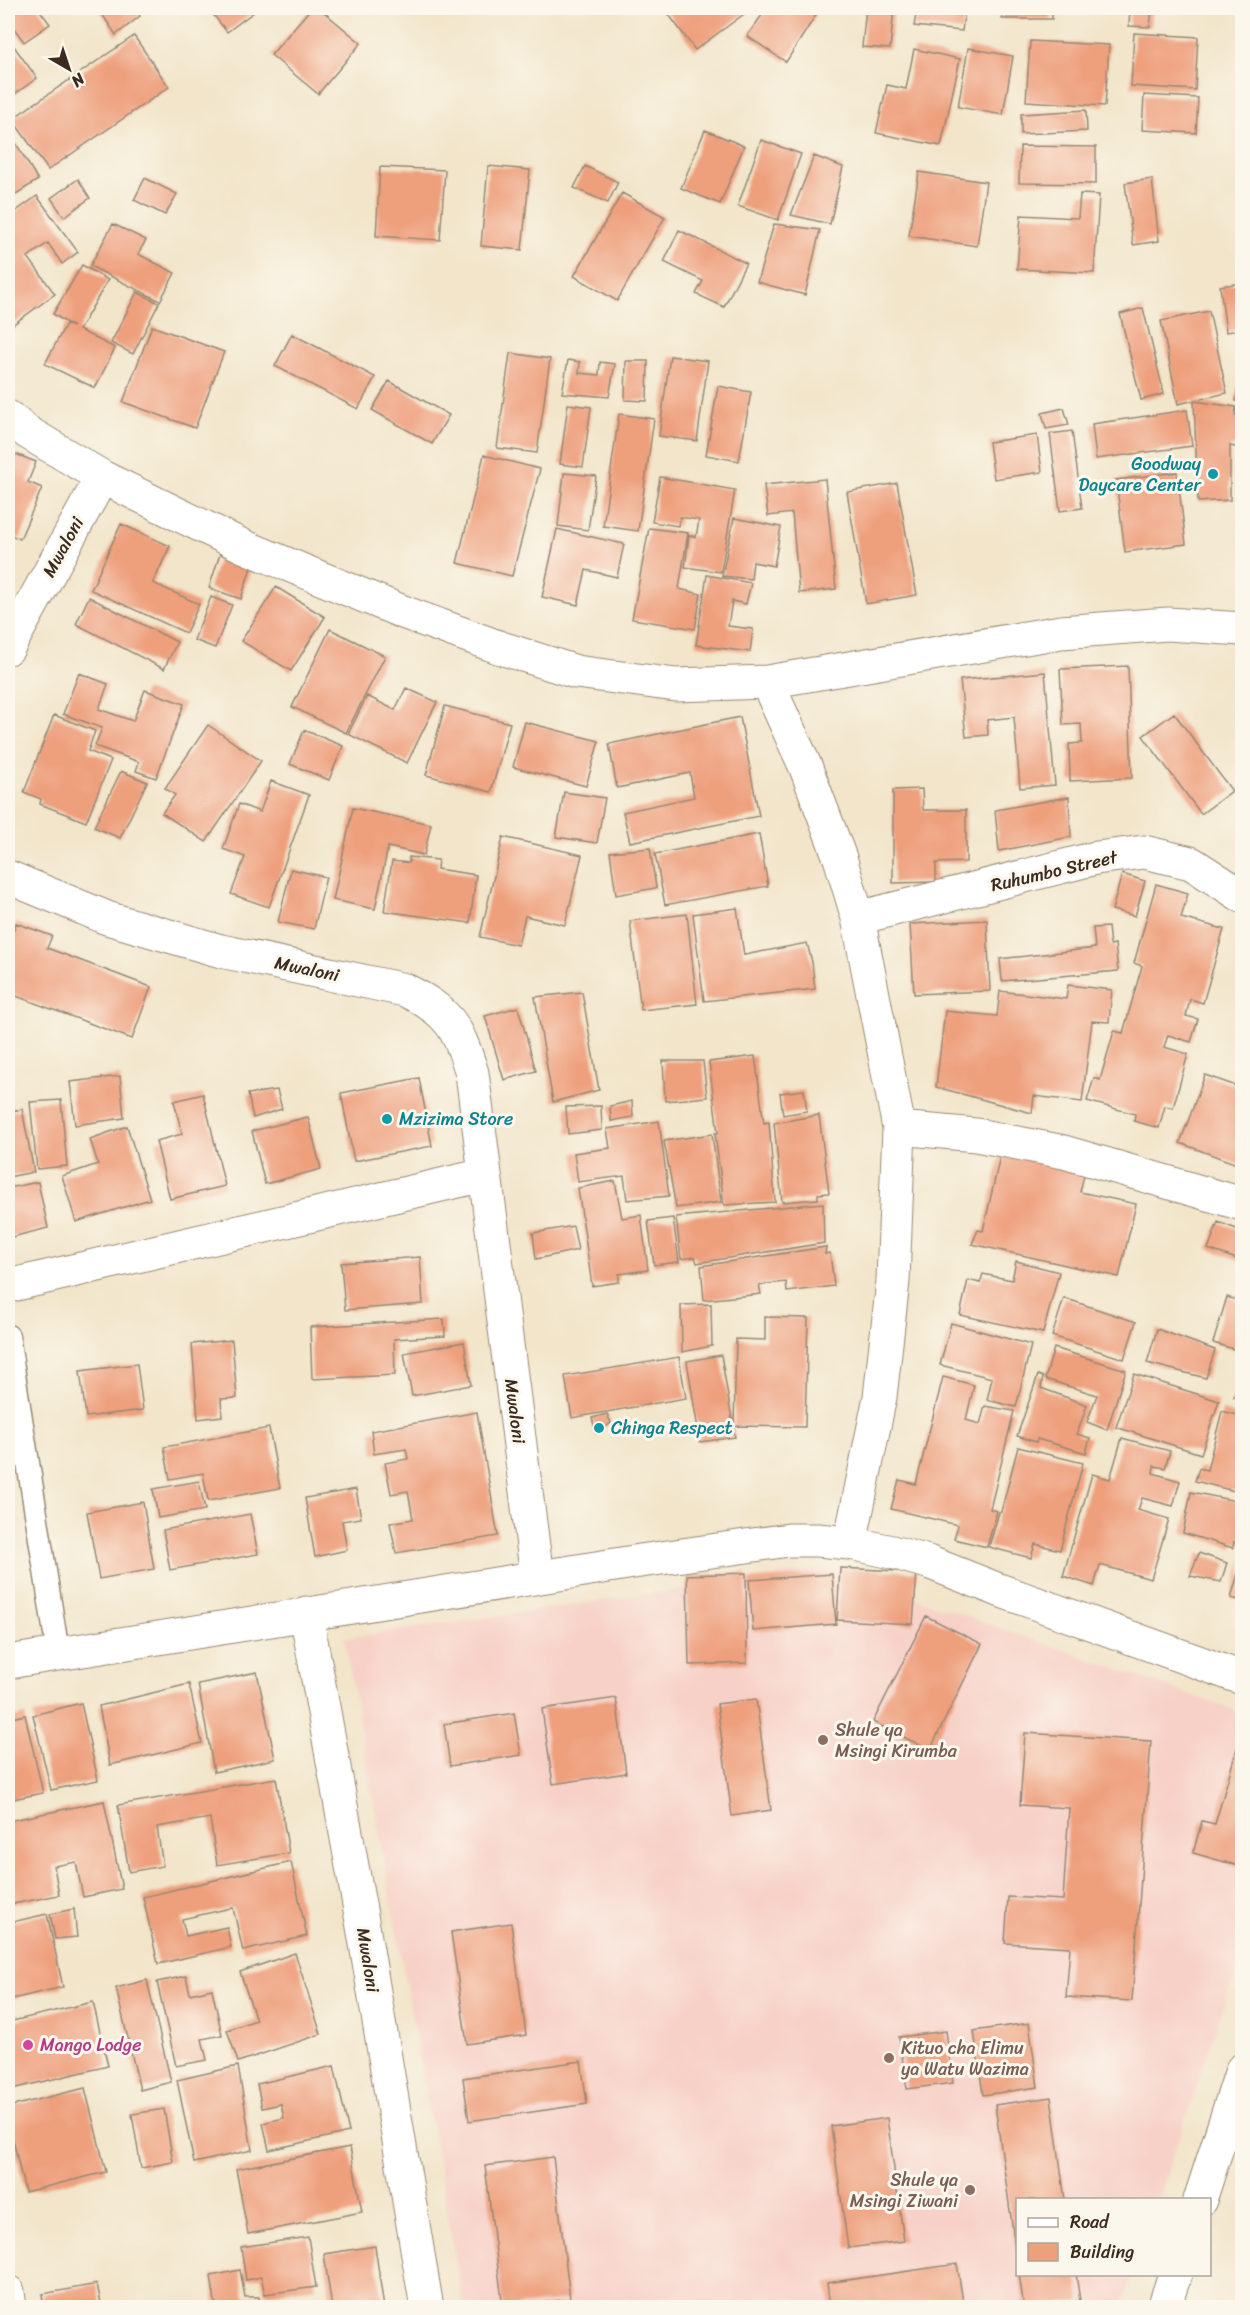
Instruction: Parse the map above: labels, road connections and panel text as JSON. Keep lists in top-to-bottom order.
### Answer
{
  "streets": {
    "street": ["Mwaloni", "Ruhumbo Street"]
  },
  "places": [
    "Goodway Daycare Center",
    "Mzizima Store",
    "Chinga Respect",
    "Shule ya Msingi Kirumba",
    "Mango Lodge",
    "Kituo cha Elimu ya Watu Wazima",
    "Shule ya Msingi Ziwani"
  ],
  "legend": ["Road", "Building"],
  "north": "bottom right"
}
